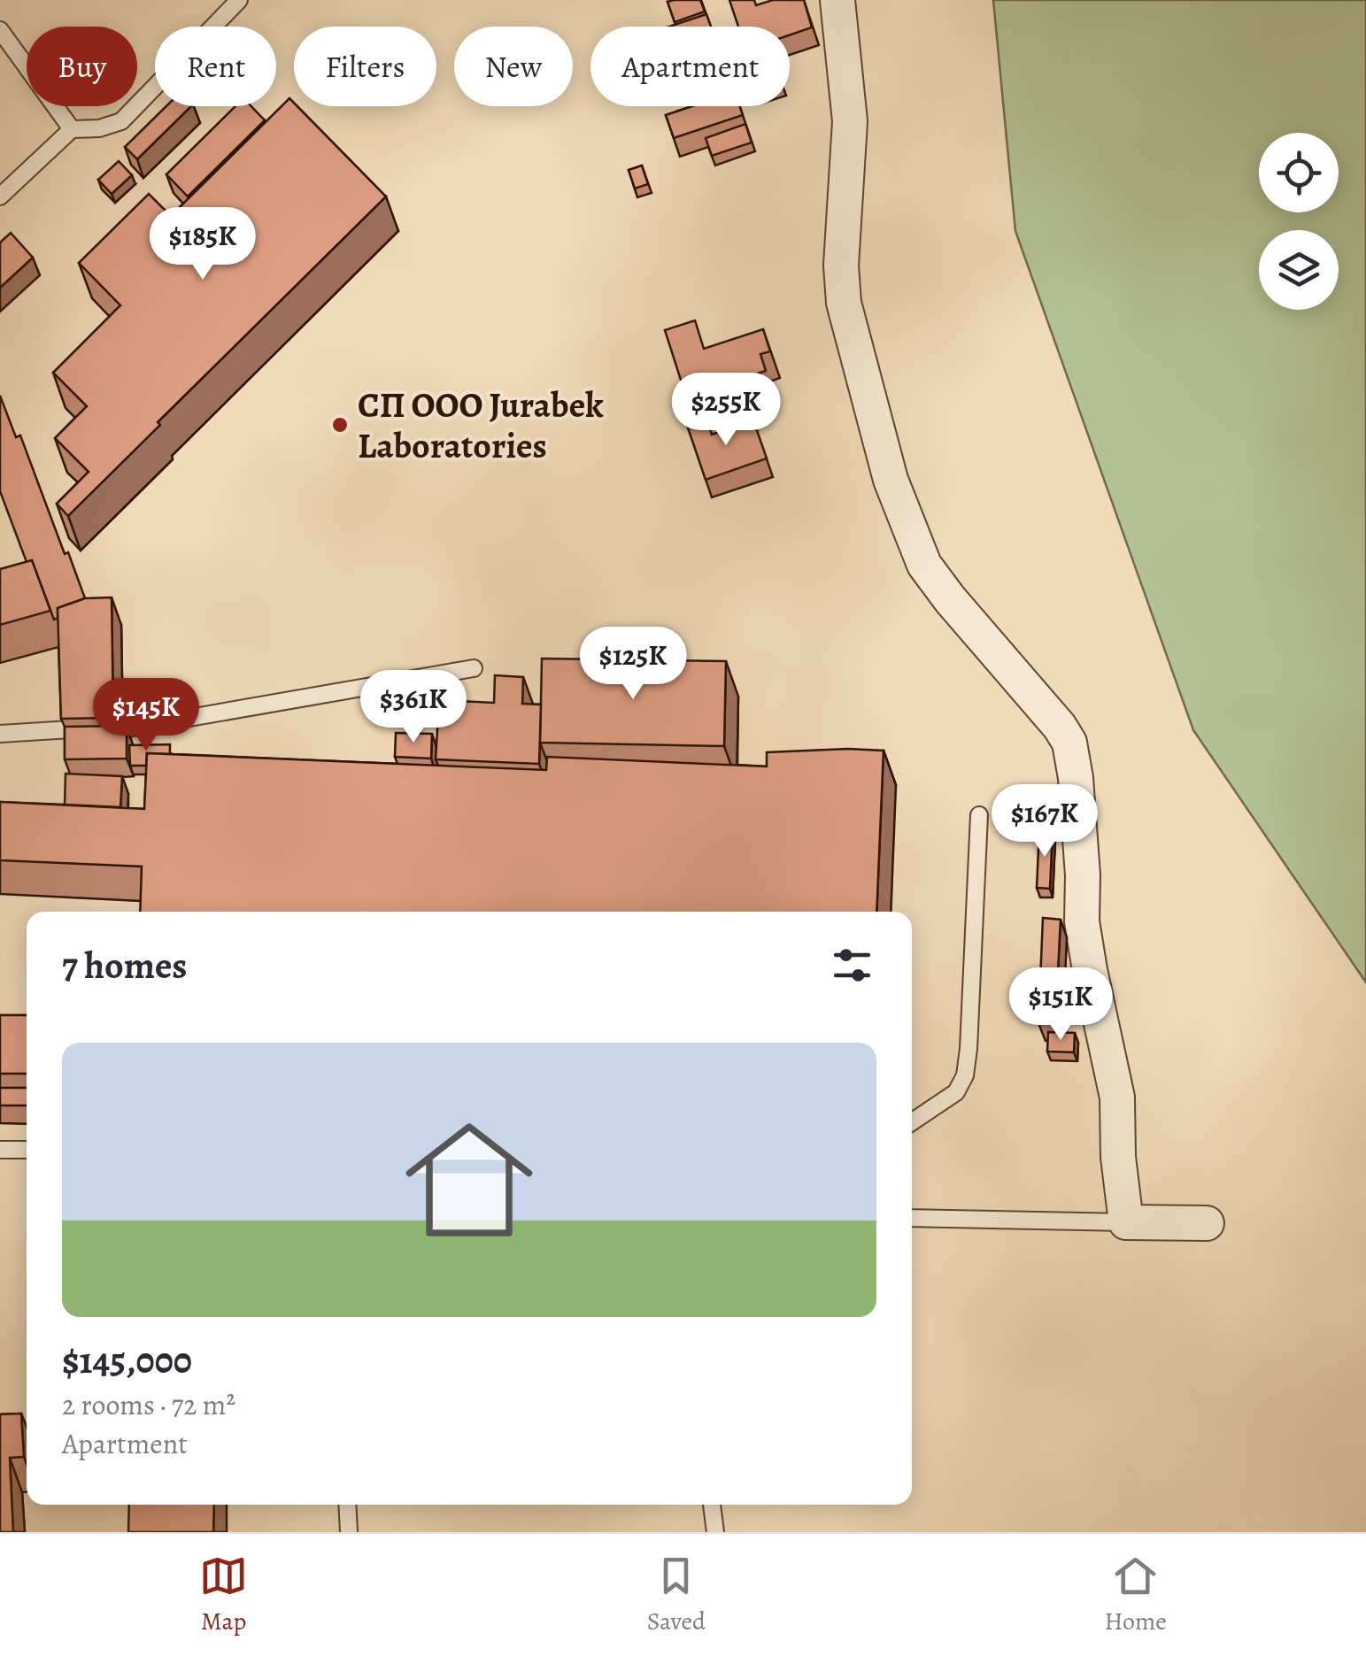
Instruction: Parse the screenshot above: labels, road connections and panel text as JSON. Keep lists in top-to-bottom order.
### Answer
{
  "places": ["СП ООО Jurabek Laboratories"],
  "page": {
    "chip": [
      "Buy",
      "Rent",
      "Filters",
      "New",
      "Apartment"
    ],
    "price": [
      "$185K",
      "$255K",
      "$125K",
      "$361K",
      "$145K",
      "$167K",
      "$151K"
    ],
    "heading": "7 homes",
    "list": [
      {
        "name": "$145,000",
        "note": "2 rooms · 72 m² · Apartment"
      }
    ],
    "tabs": ["Map", "Saved", "Home"]
  }
}
